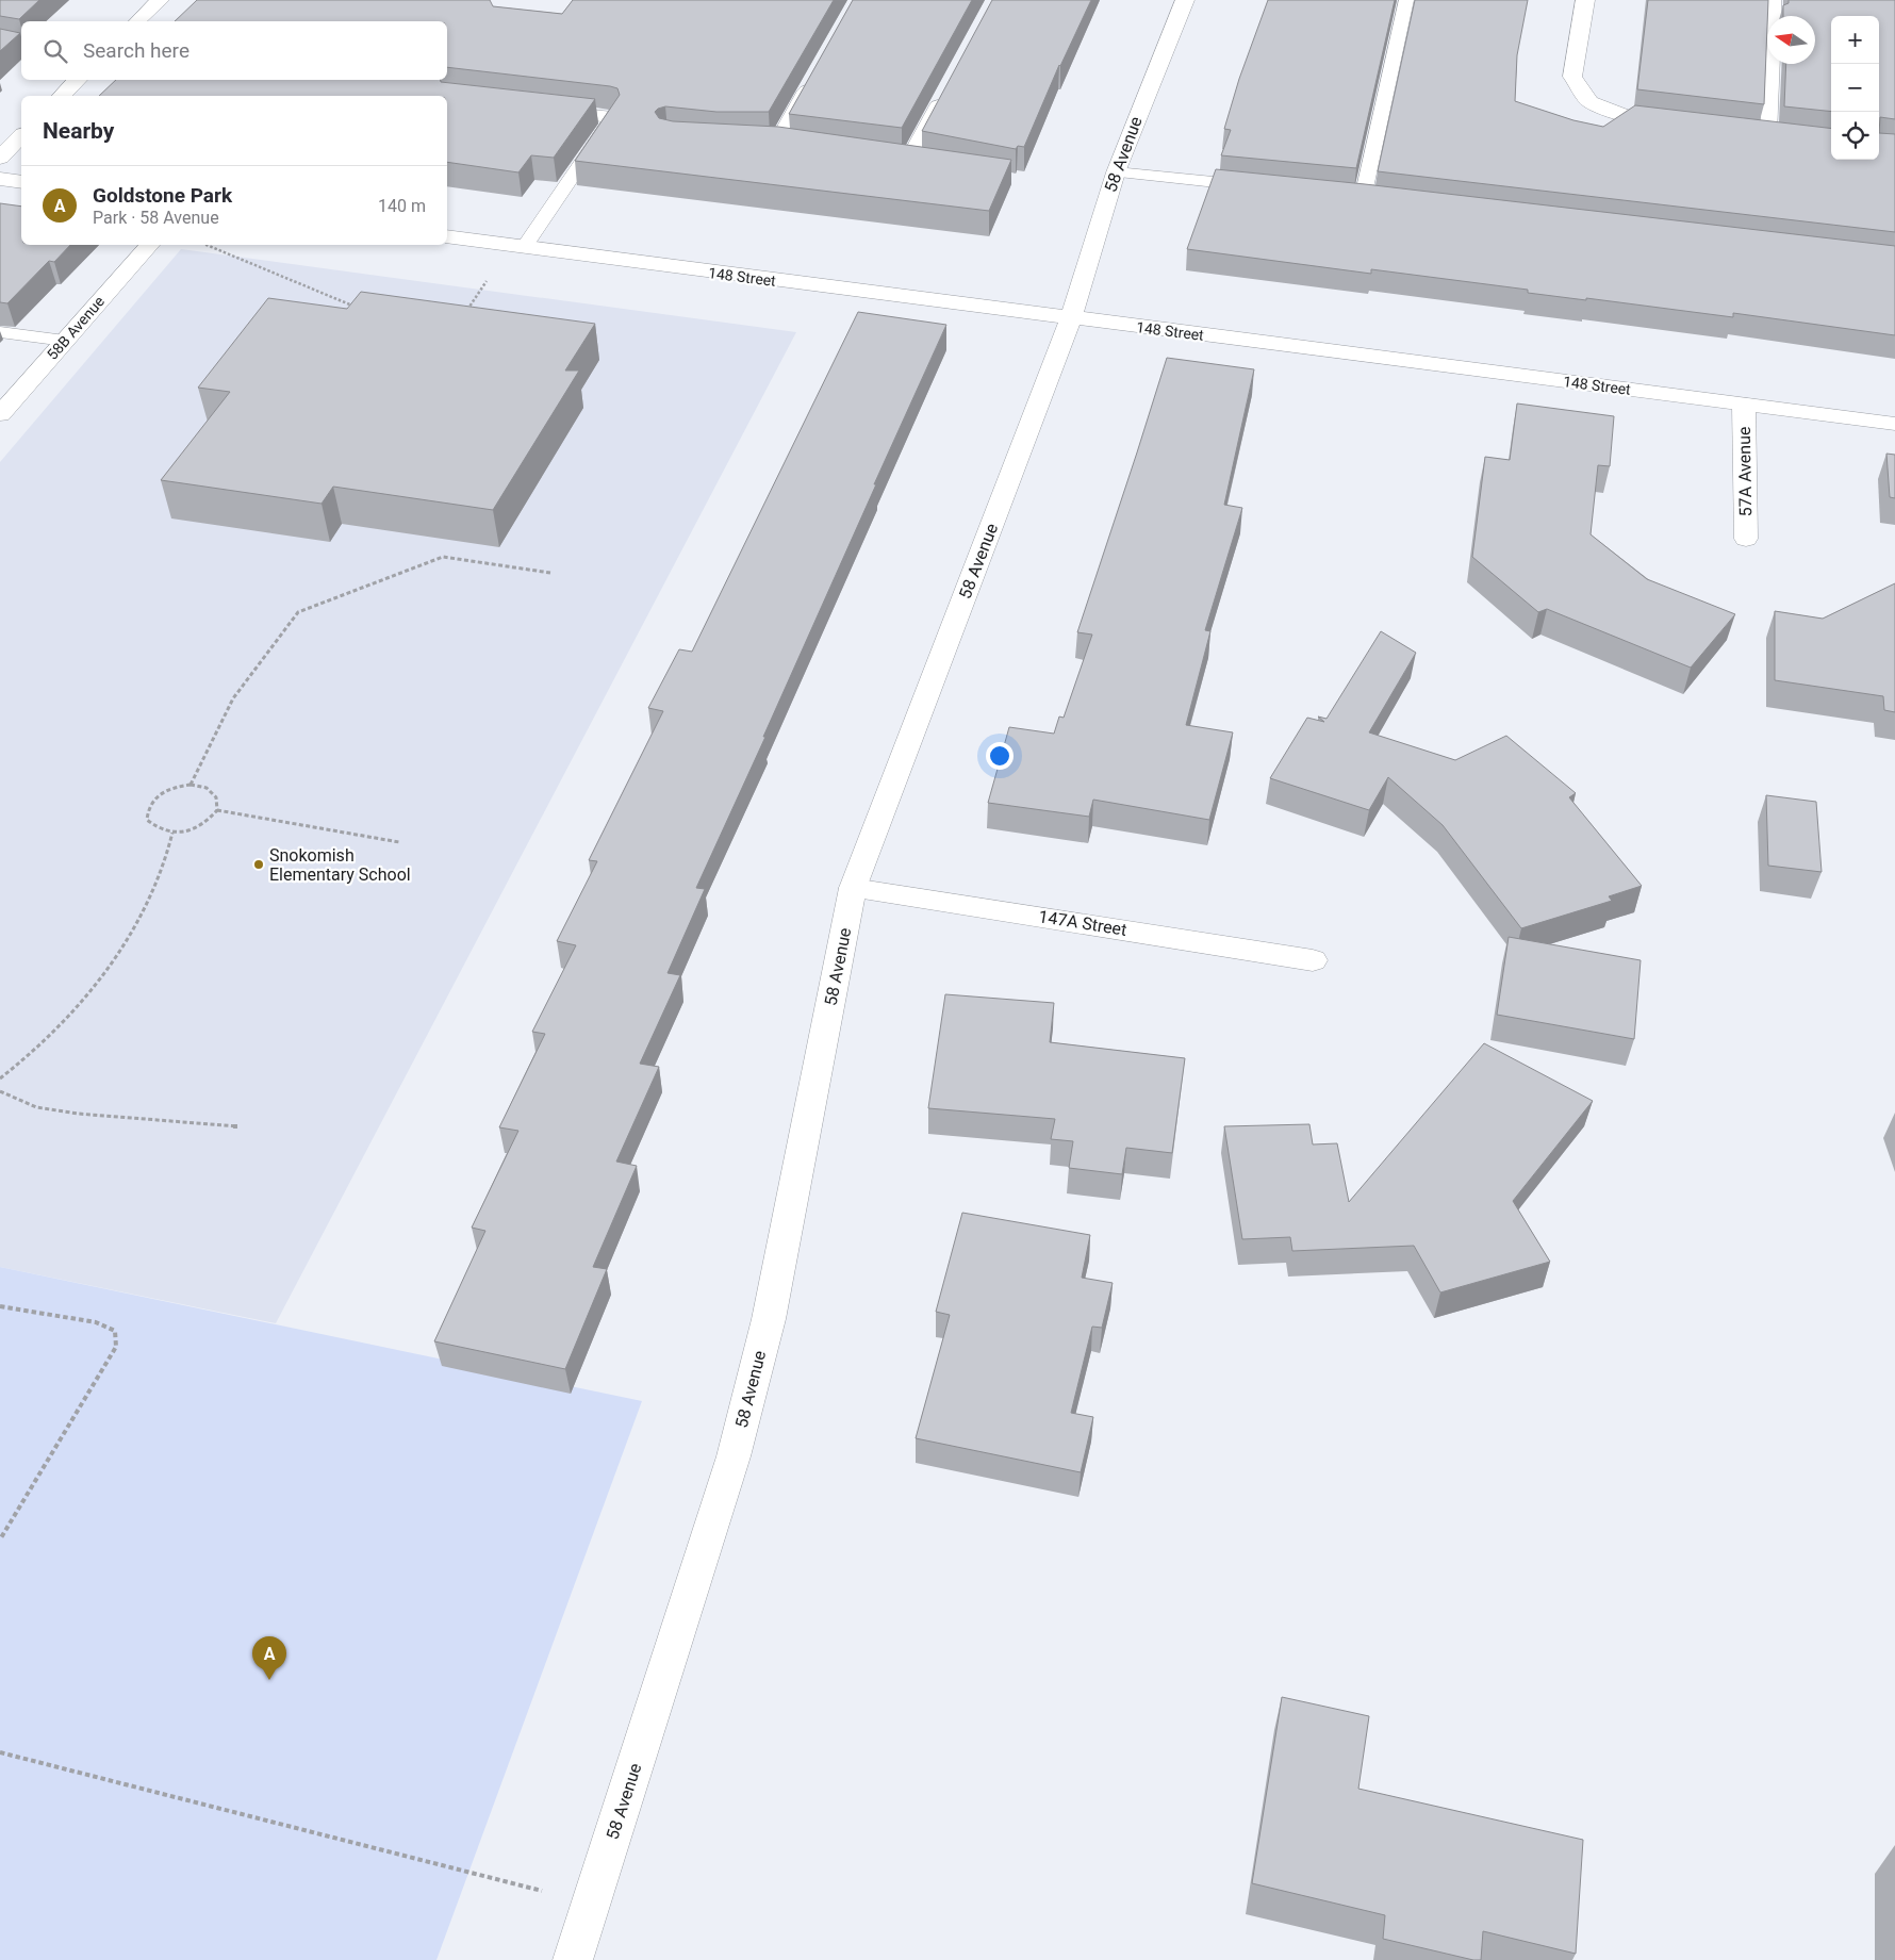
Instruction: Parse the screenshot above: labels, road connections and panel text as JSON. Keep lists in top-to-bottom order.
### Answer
{
  "streets": {
    "street": [
      "58 Avenue",
      "148 Street",
      "58B Avenue",
      "57A Avenue",
      "147A Street"
    ]
  },
  "crossings": [
    ["58 Avenue", "148 Street"],
    ["58 Avenue", "147A Street"],
    ["148 Street", "57A Avenue"]
  ],
  "places": ["Snokomish Elementary School"],
  "north": "left",
  "page": {
    "map_buttons": ["+", "−"],
    "search": "Search here",
    "heading": "Nearby",
    "list": [
      {
        "mark": "A",
        "name": "Goldstone Park",
        "note": "Park · 58 Avenue",
        "value": "140 m"
      }
    ],
    "pins": "A"
  }
}
